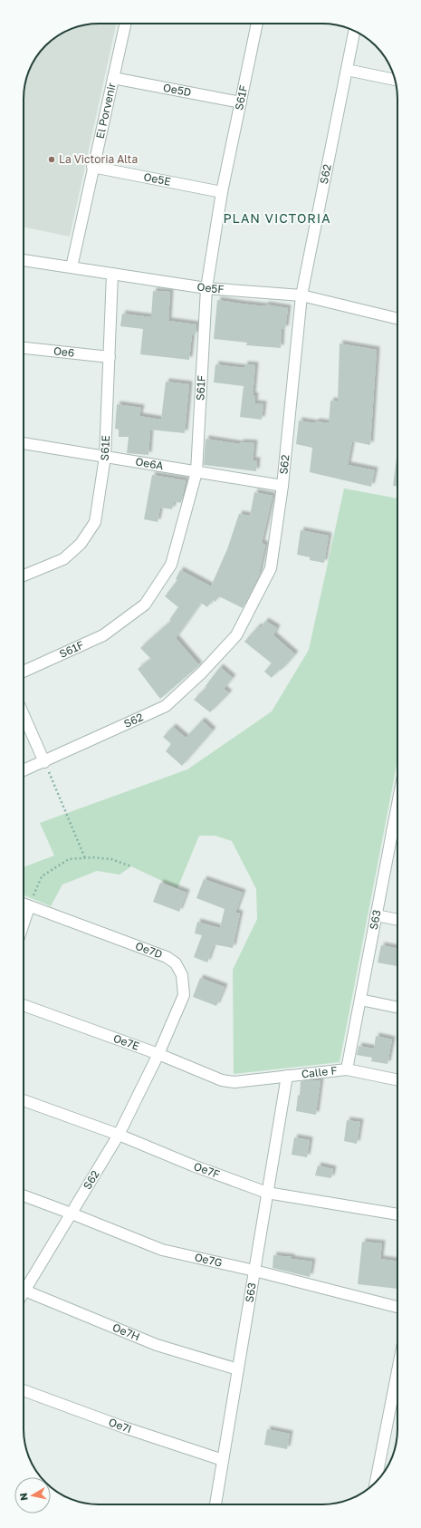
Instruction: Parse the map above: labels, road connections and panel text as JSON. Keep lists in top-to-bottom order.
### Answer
{
  "streets": {
    "street": [
      "Oe5D",
      "S61F",
      "El Porvenir",
      "S62",
      "Oe5E",
      "Oe5F",
      "Oe6",
      "S61E",
      "Oe6A",
      "S63",
      "Oe7D",
      "Oe7E",
      "Calle F",
      "Oe7F",
      "Oe7G",
      "Oe7H",
      "Oe7I"
    ]
  },
  "crossings": [
    ["Oe5D", "S61F"],
    ["Oe5D", "El Porvenir"],
    ["S61F", "Oe5E"],
    ["S61F", "Oe5F"],
    ["S61F", "Oe6A"],
    ["El Porvenir", "Oe5E"],
    ["El Porvenir", "Oe5F"],
    ["S62", "Oe5F"],
    ["S62", "Oe6A"],
    ["S62", "Oe7D"],
    ["S62", "Oe7E"],
    ["S62", "Oe7F"],
    ["S62", "Oe7G"],
    ["Oe5F", "S61E"],
    ["Oe6", "S61E"],
    ["S61E", "Oe6A"],
    ["S63", "Calle F"],
    ["S63", "Oe7F"],
    ["S63", "Oe7G"],
    ["S63", "Oe7H"],
    ["S63", "Oe7I"],
    ["Oe7D", "Oe7E"],
    ["Oe7E", "Calle F"]
  ],
  "districts": ["PLAN VICTORIA"],
  "places": ["La Victoria Alta"],
  "north": "left"
}
